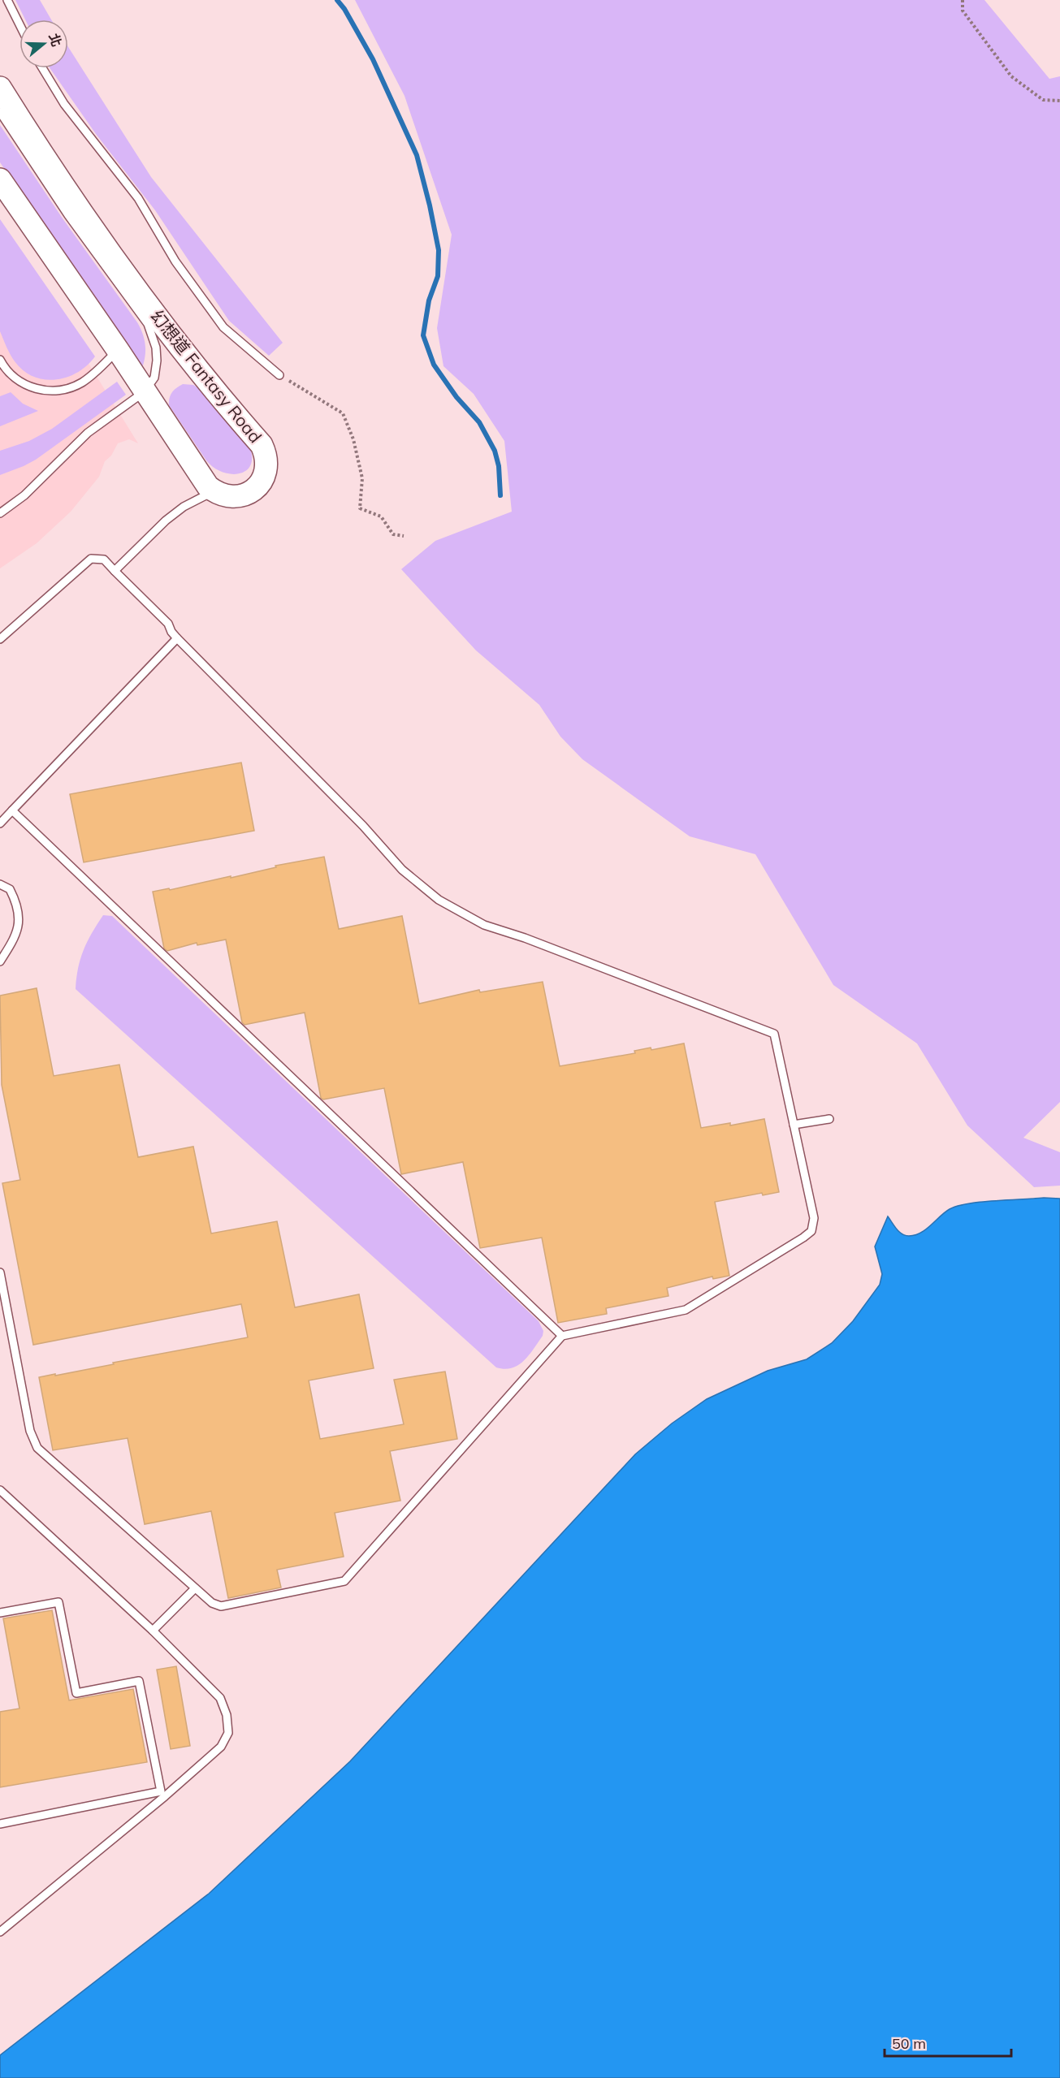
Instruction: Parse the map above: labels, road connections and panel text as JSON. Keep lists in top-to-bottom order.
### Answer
{
  "streets": {
    "main road": ["幻想道 Fantasy Road"]
  },
  "scale_bar": "50 m",
  "north": "right"
}
